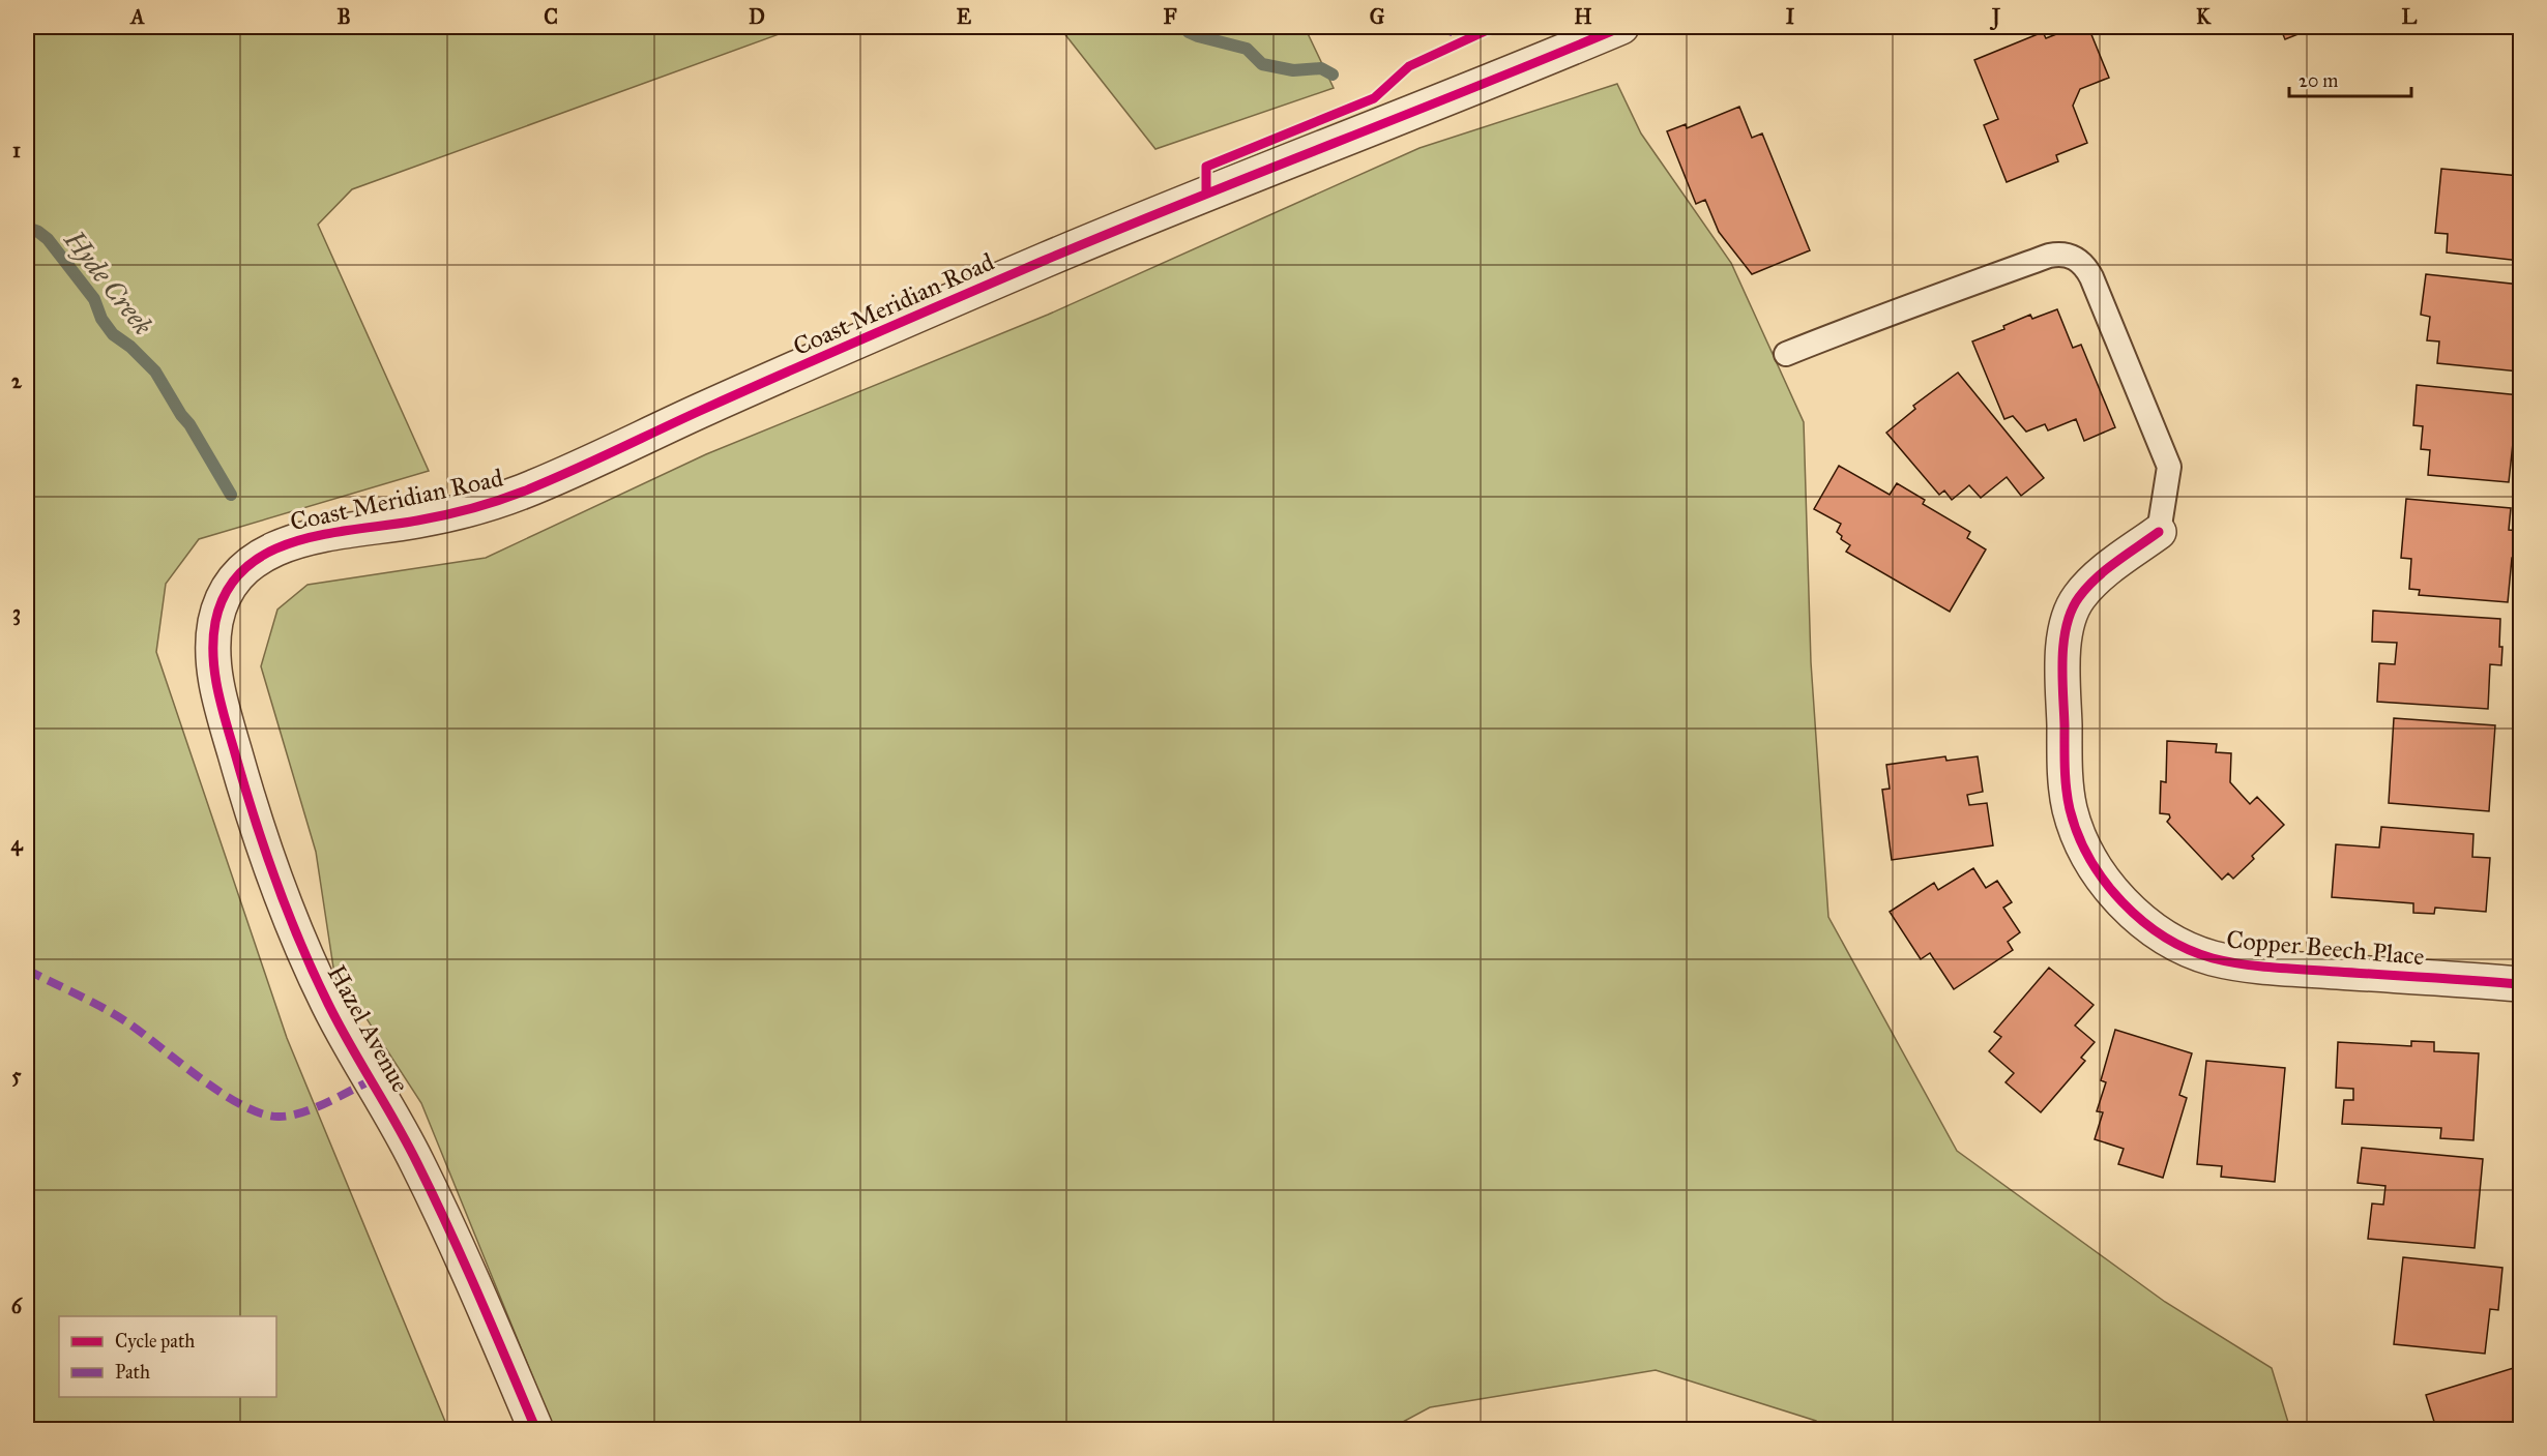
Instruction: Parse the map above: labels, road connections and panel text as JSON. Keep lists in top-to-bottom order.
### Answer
{
  "streets": {
    "street": ["Coast Meridian Road", "Copper Beech Place", "Hazel Avenue"]
  },
  "crossings": [
    ["Coast Meridian Road", "Hazel Avenue"]
  ],
  "water": ["Hyde Creek"],
  "legend": ["Cycle path", "Path"],
  "scale_bar": "20 m",
  "grid": {
    "columns": [
      "A",
      "B",
      "C",
      "D",
      "E",
      "F",
      "G",
      "H",
      "I",
      "J",
      "K",
      "L"
    ],
    "rows": [
      "1",
      "2",
      "3",
      "4",
      "5",
      "6"
    ]
  }
}
